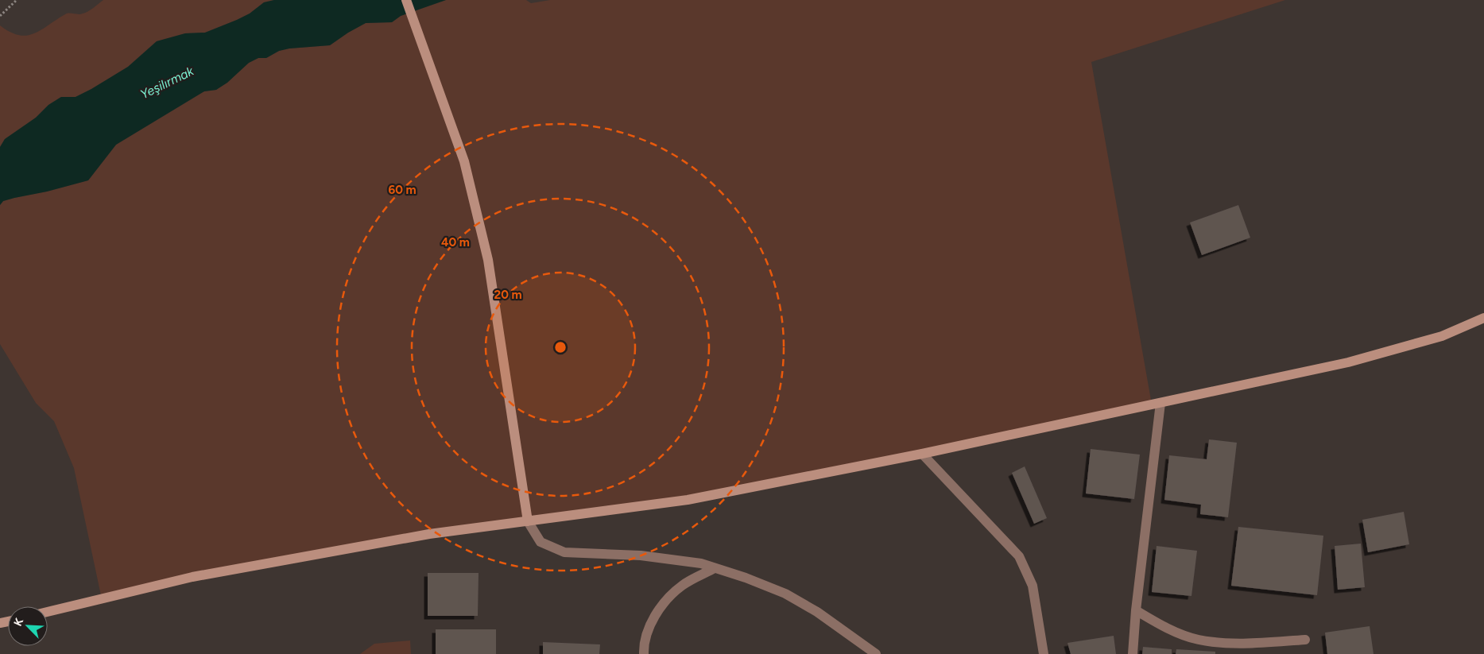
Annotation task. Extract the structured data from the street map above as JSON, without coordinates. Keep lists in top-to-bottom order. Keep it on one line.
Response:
{"water":["Yeşilırmak"],"north":"top left","rings":["60 m","40 m","20 m"]}
